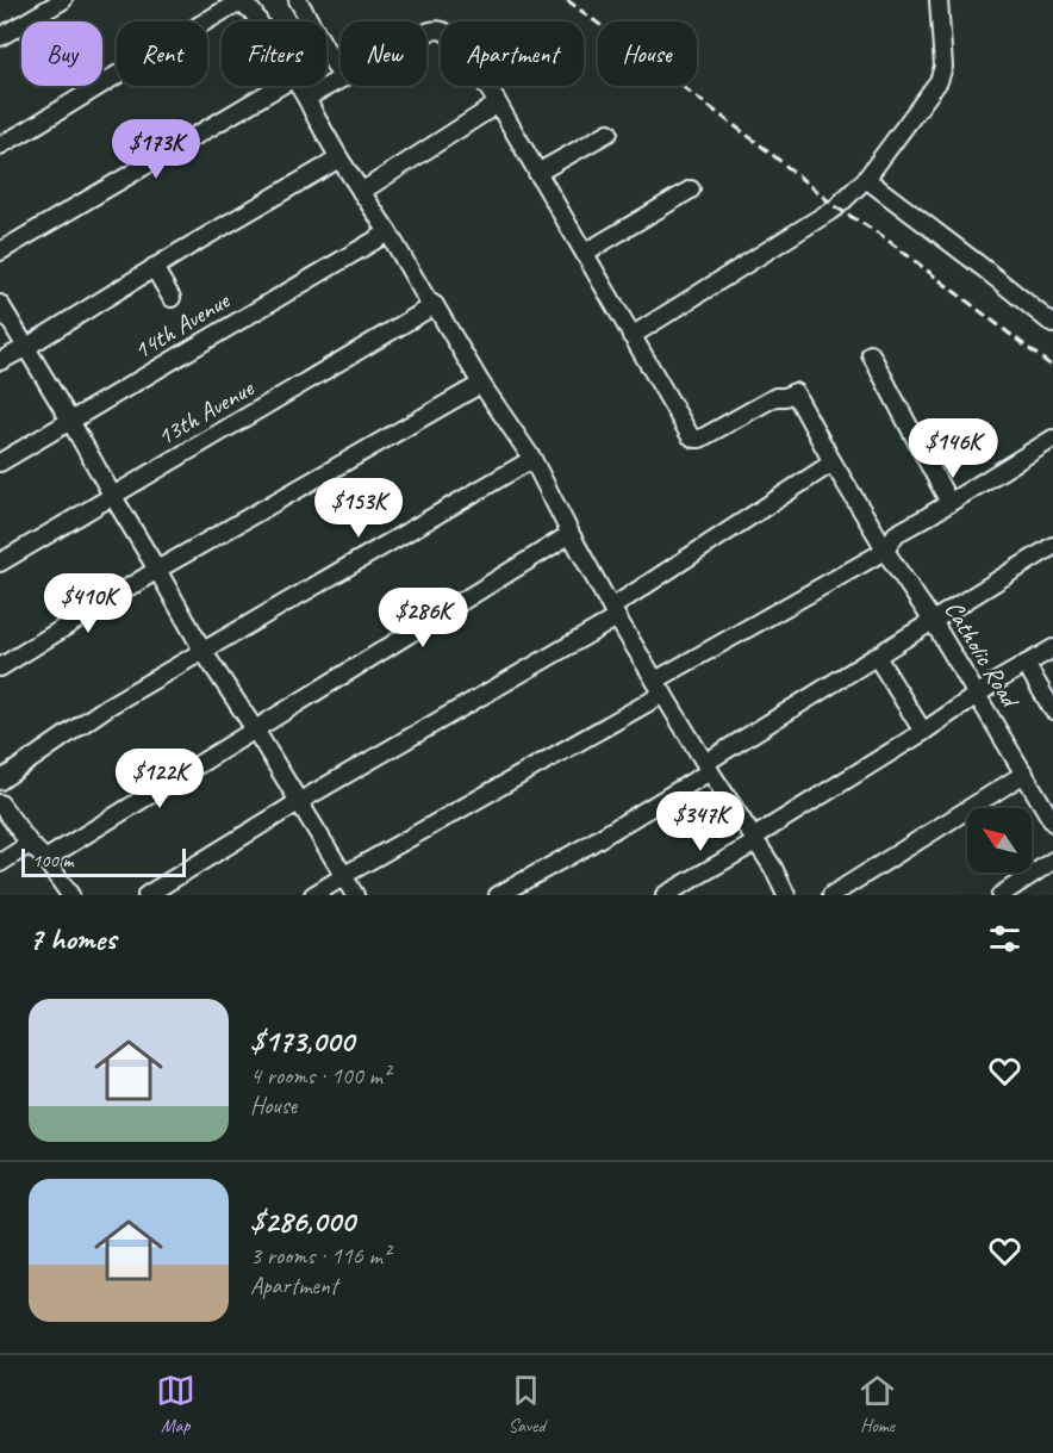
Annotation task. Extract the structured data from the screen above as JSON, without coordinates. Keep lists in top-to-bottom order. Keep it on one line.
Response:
{"streets":{"street":["14th Avenue","13th Avenue","Catholic Road"]},"scale_bar":"100 m","north":"top left","page":{"chip":["Buy","Rent","Filters","New","Apartment","House"],"price":["$173K","$146K","$153K","$410K","$286K","$122K","$347K"],"scale":"100 m","heading":"7 homes","list":[{"name":"$173,000","note":"4 rooms · 100 m² · House"},{"name":"$286,000","note":"3 rooms · 116 m² · Apartment"}],"tabs":["Map","Saved","Home"]}}
